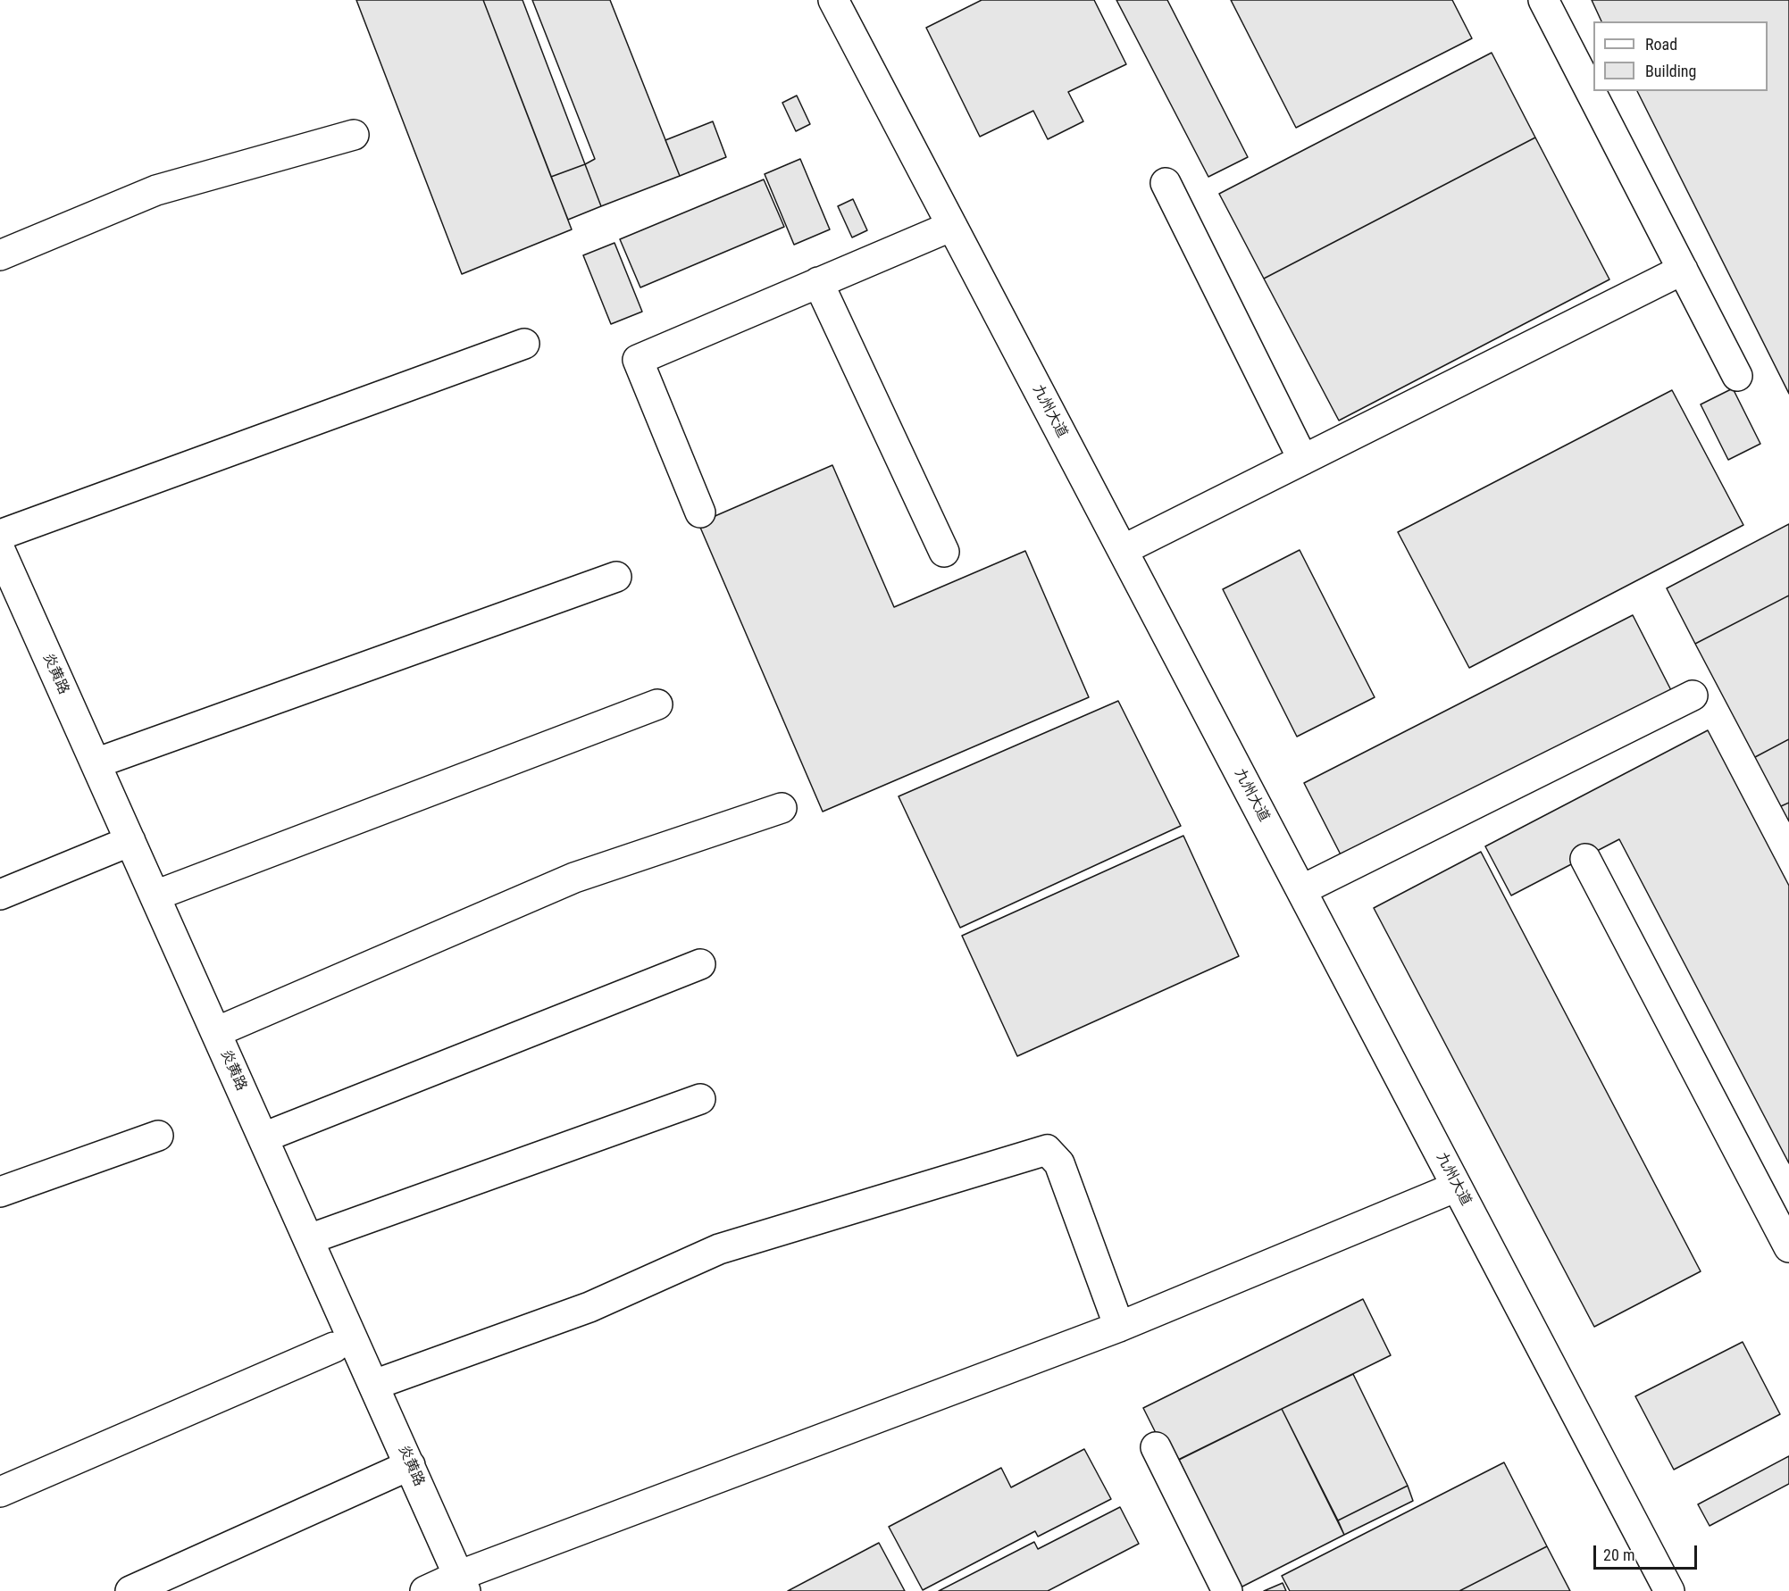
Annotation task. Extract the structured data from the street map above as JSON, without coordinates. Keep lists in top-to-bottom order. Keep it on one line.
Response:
{"streets":{"street":["九州大道","炎黄路"]},"legend":["Road","Building"],"scale_bar":"20 m"}
